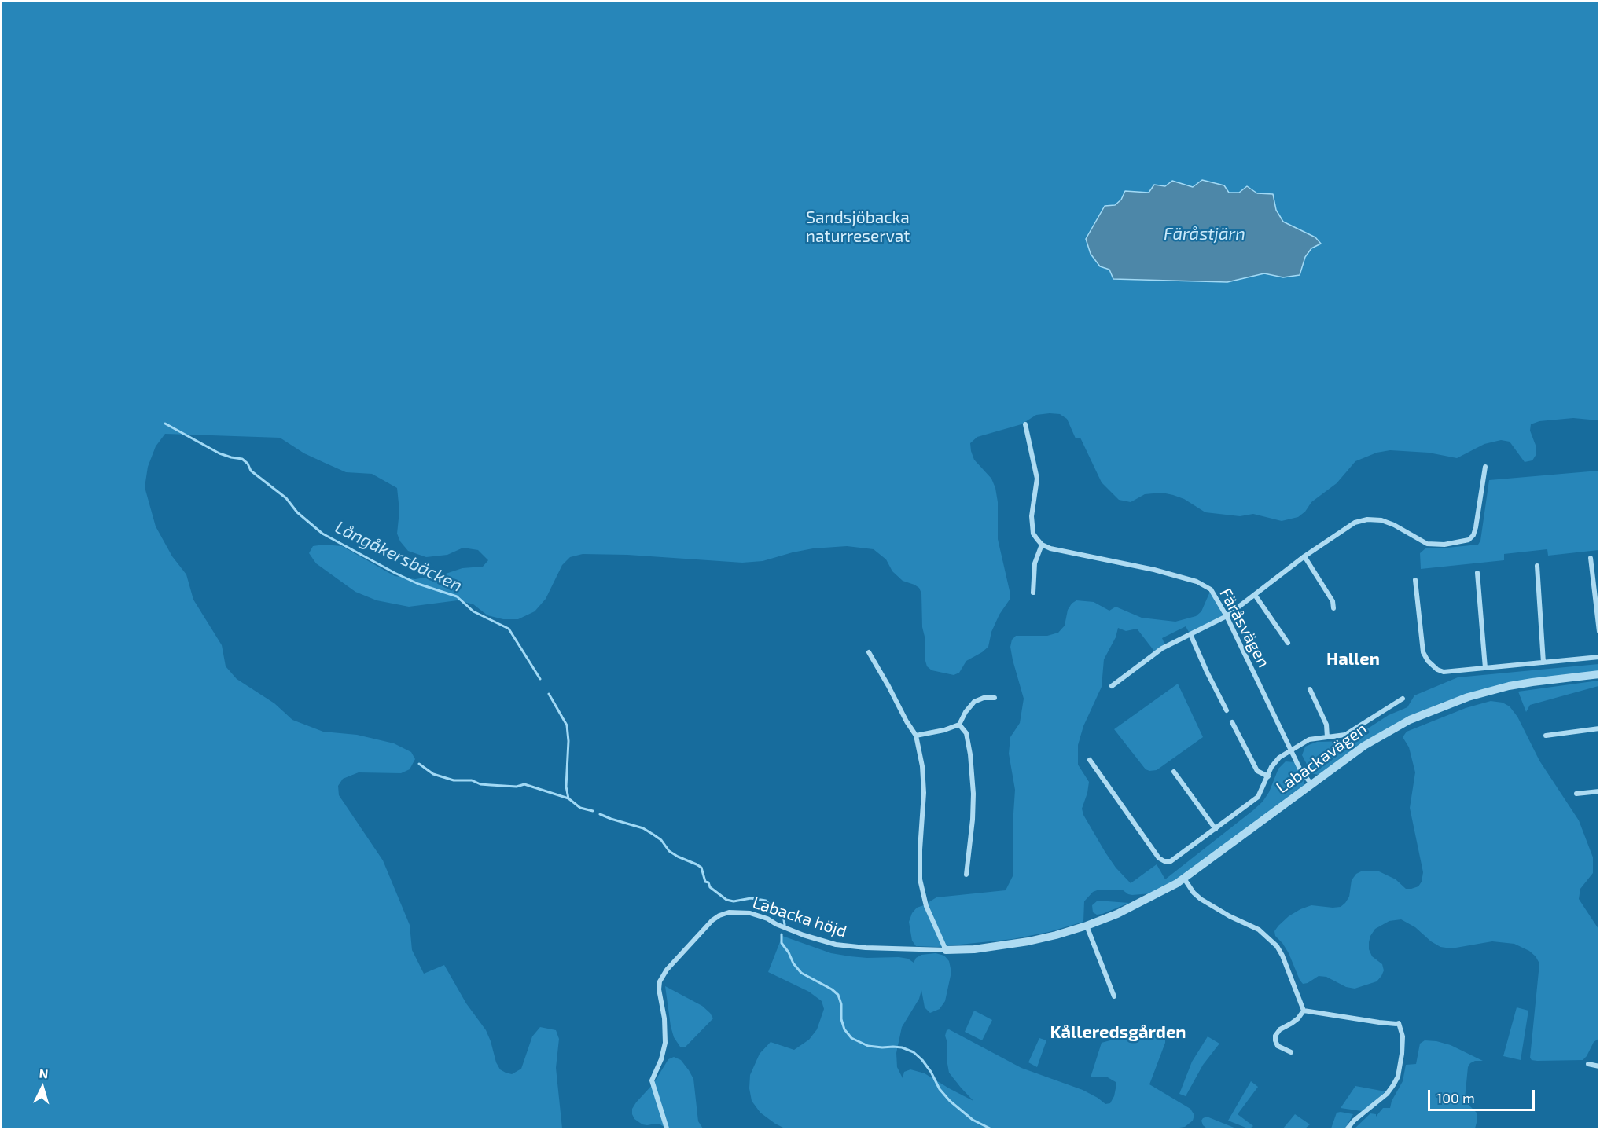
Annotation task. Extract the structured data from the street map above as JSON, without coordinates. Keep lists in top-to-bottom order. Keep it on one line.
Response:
{"streets":{"street":["Färåsvägen","Labackavägen","Labacka höjd"]},"crossings":[["Färåsvägen","Labackavägen"],["Labackavägen","Labacka höjd"]],"districts":["Hallen","Kålleredsgården"],"water":["Färåstjärn","Långåkersbäcken"],"parks":["Sandsjöbacka naturreservat"],"scale_bar":"100 m","north":"top"}
